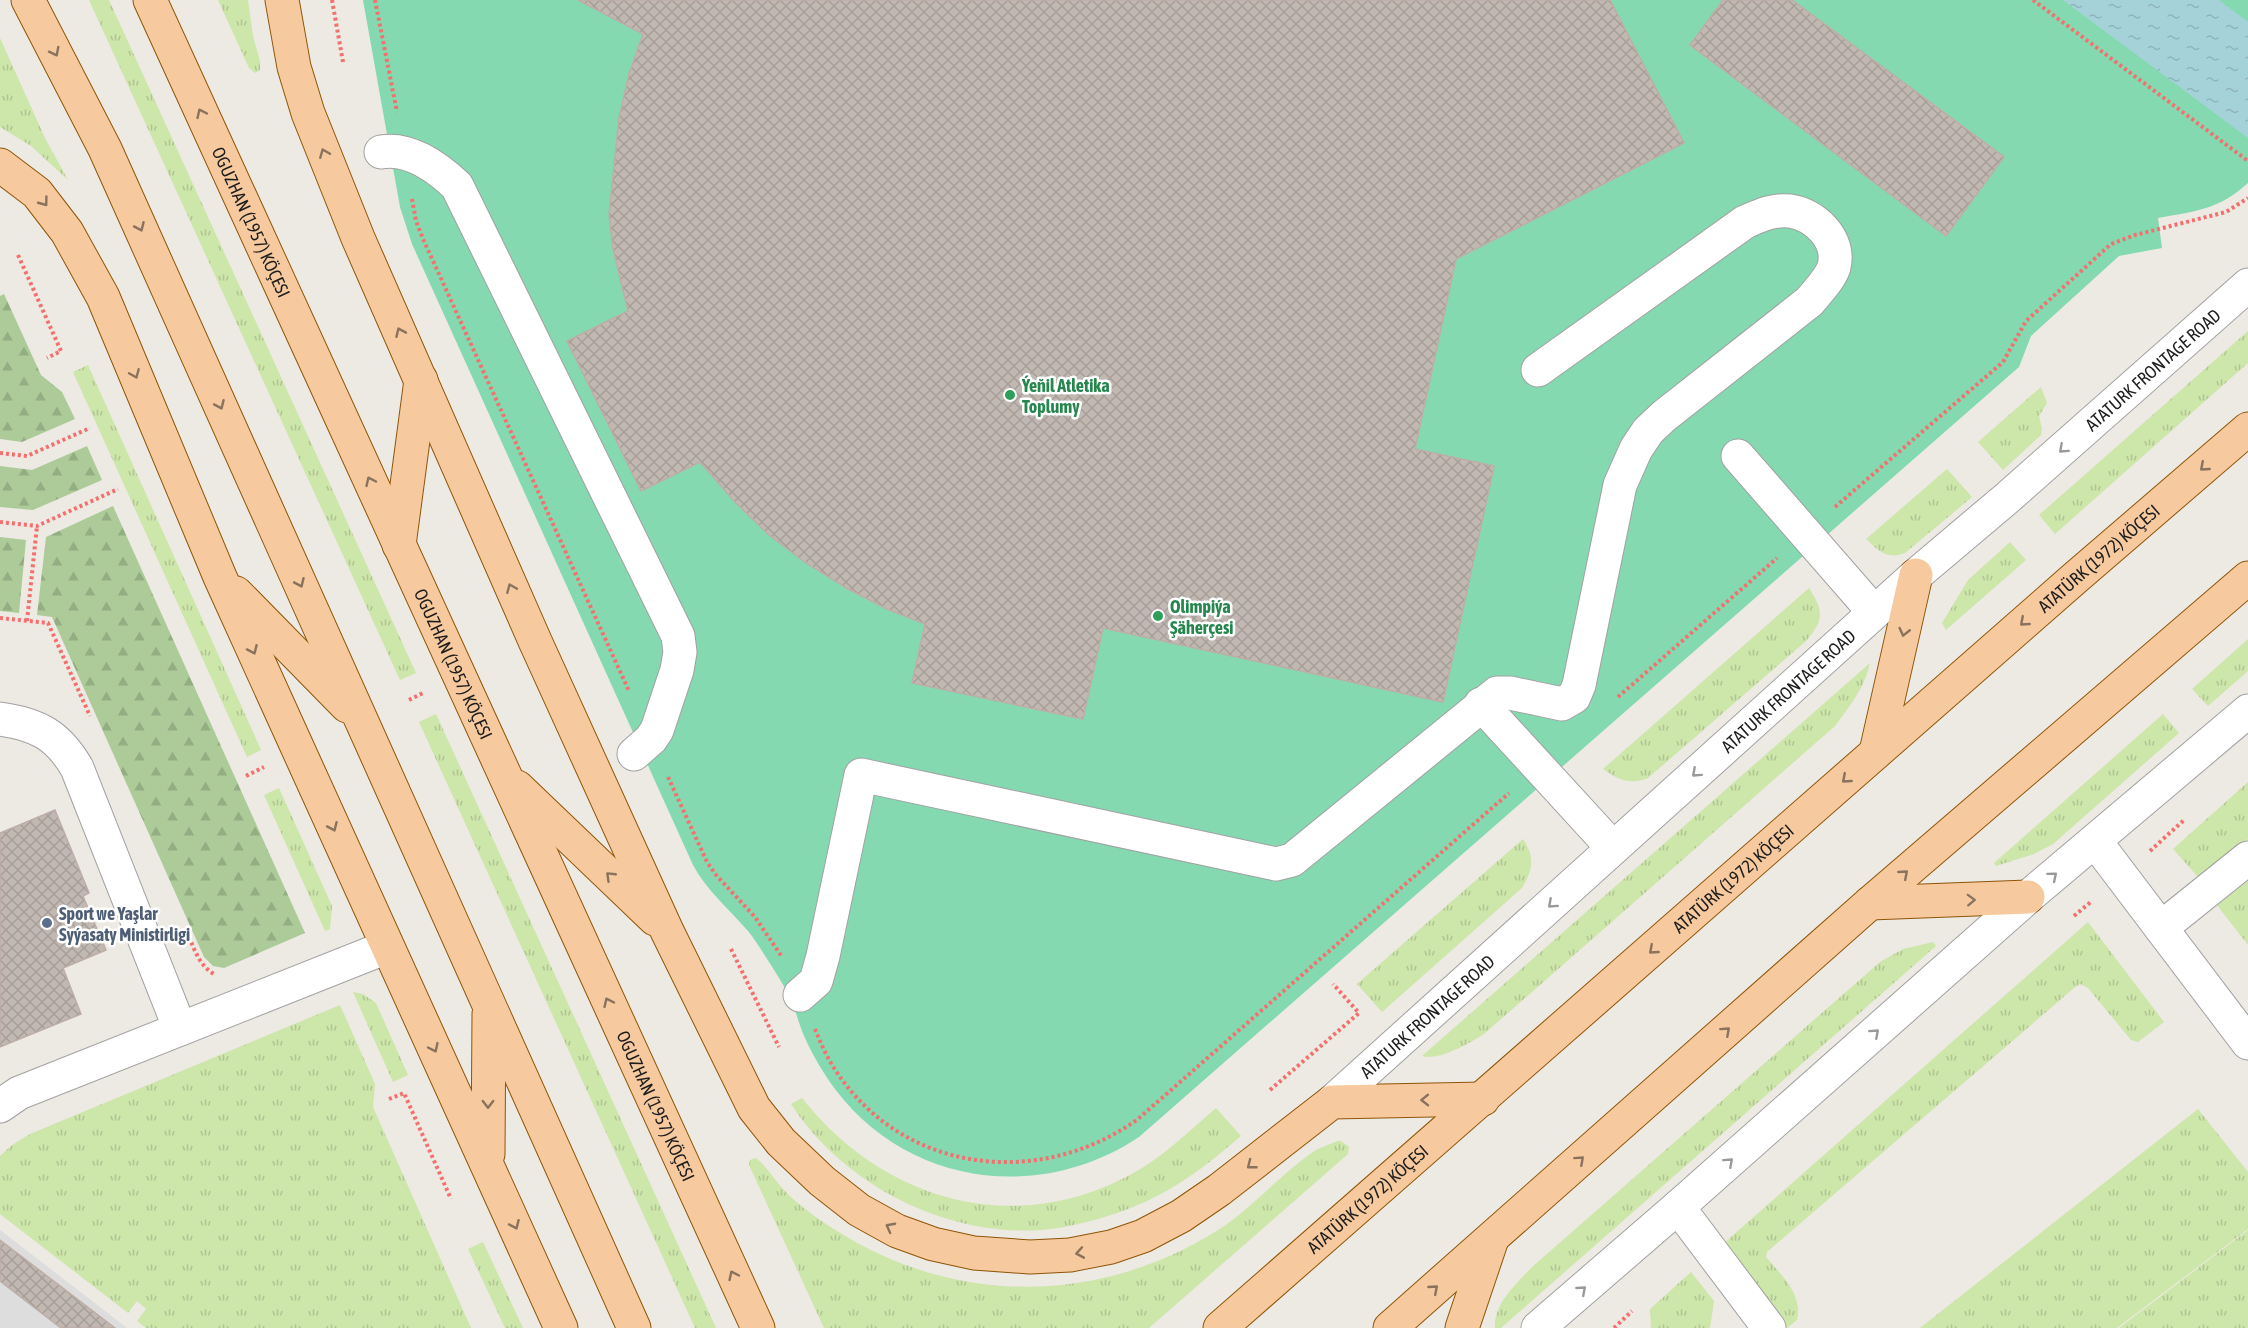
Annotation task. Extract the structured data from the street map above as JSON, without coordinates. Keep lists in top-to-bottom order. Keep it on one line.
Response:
{"streets":{"main road":["OGUZHAN (1957) KÖÇESI","ATATÜRK (1972) KÖÇESI"],"street":["ATATURK FRONTAGE ROAD"]},"one_way":["ATATURK FRONTAGE ROAD"],"places":["Ýeňil Atletika Toplumy","Olimpiýa Şäherçesi","Sport we Yaşlar Syýasaty Ministirligi"]}
